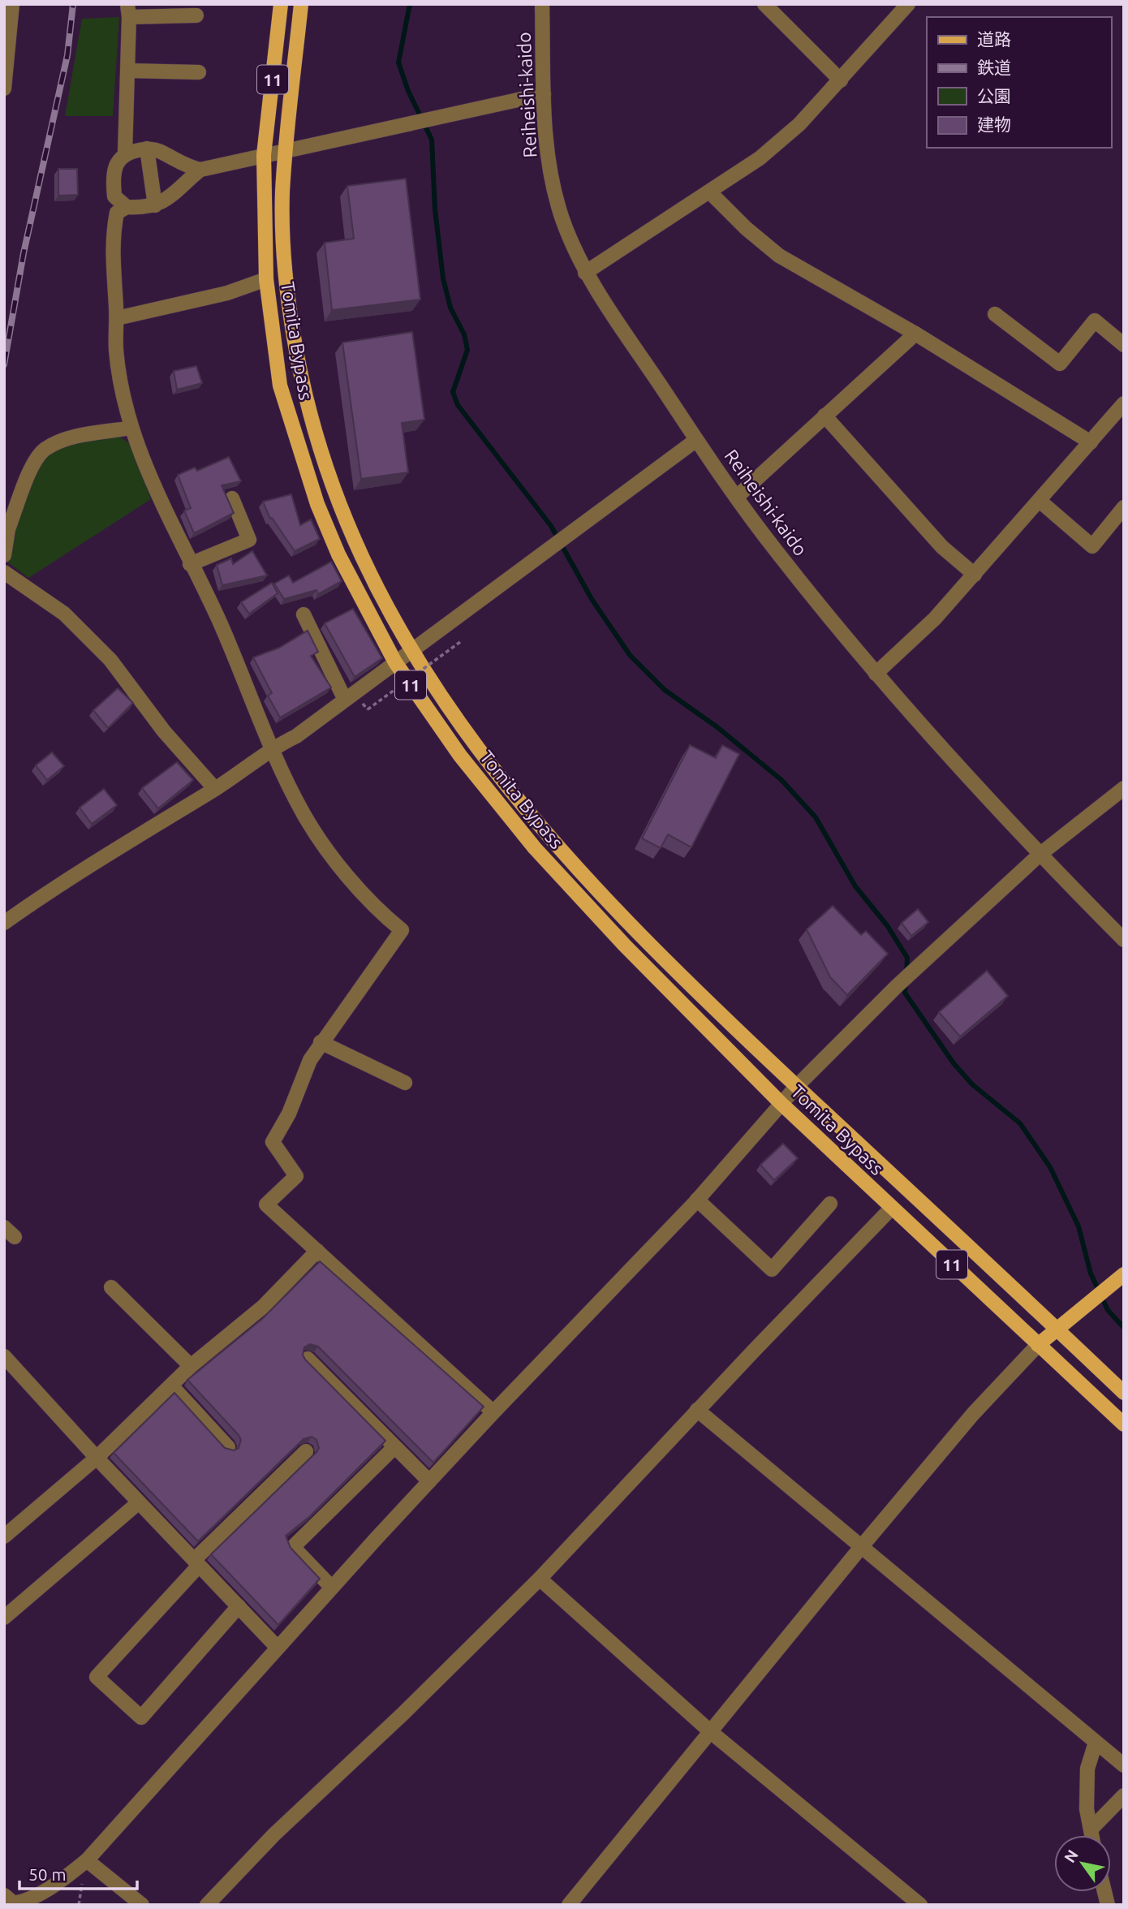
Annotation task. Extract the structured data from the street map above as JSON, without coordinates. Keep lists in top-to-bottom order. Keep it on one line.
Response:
{"streets":{"main road":["11","Tomita Bypass"],"street":["Reiheishi-kaido"]},"legend":["道路","鉄道","公園","建物"],"scale_bar":"50 m","north":"top left"}
